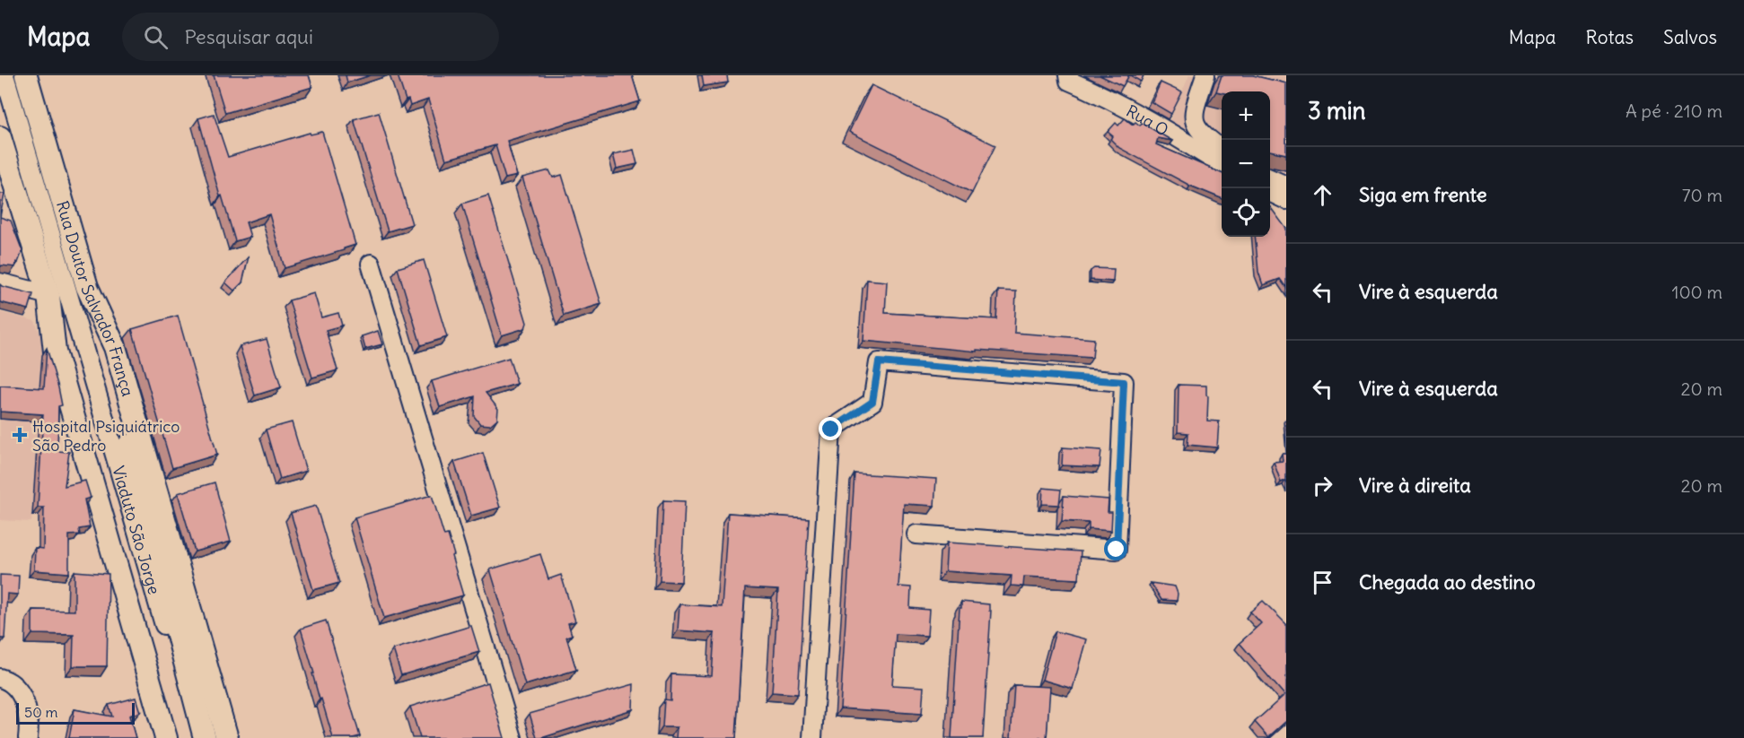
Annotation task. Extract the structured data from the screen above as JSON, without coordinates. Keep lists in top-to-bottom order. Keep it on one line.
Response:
{"streets":{"main road":["Rua Doutor Salvador França","Viaduto São Jorge"],"street":["Rua O"]},"crossings":[["Rua Doutor Salvador França","Viaduto São Jorge"]],"places":{"health":["Hospital Psiquiátrico São Pedro"]},"scale_bar":"50 m","page":{"header":"Mapa","search":"Pesquisar aqui","nav":["Mapa","Rotas","Salvos"],"heading":["3 min","A pé · 210 m"],"map_buttons":["+","−"],"list":[["Siga em frente","70 m"],["Vire à esquerda","100 m"],["Vire à esquerda","20 m"],["Vire à direita","20 m"],"Chegada ao destino"],"scale":"50 m"}}
